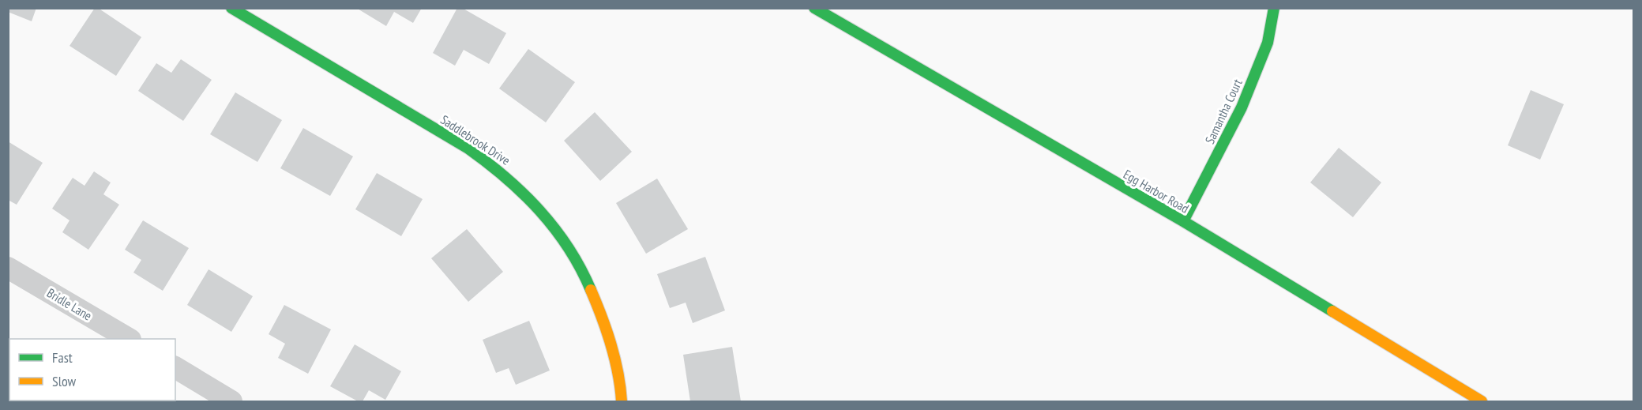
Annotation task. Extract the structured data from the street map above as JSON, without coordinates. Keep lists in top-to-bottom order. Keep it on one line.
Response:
{"streets":{"street":["Samantha Court","Saddlebrook Drive","Egg Harbor Road","Bridle Lane"]},"crossings":[["Samantha Court","Egg Harbor Road"]],"legend":["Fast","Slow"]}
